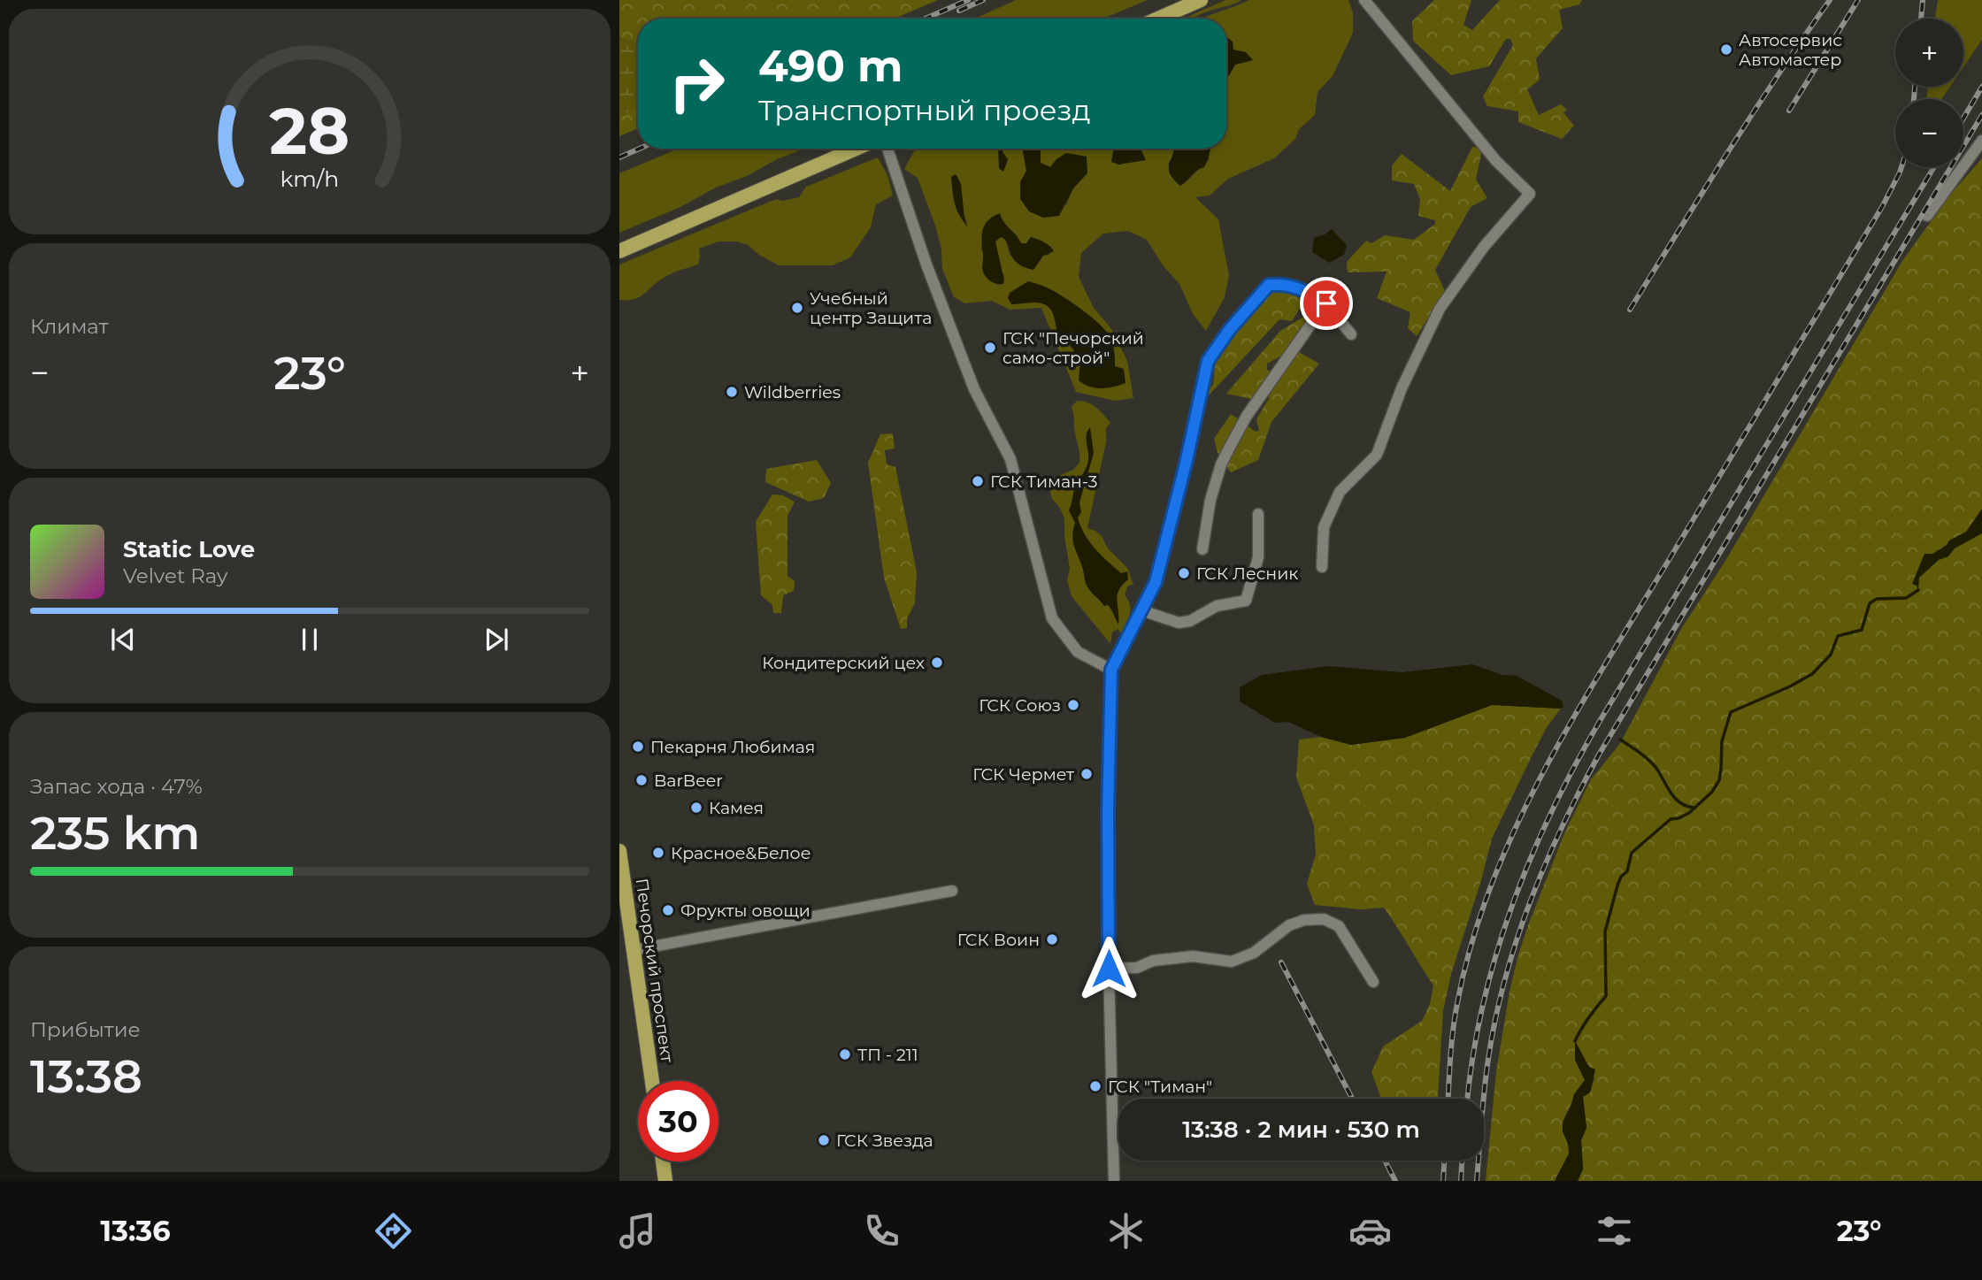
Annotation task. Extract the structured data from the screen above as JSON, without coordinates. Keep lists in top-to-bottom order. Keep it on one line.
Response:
{"streets":{"main road":["Печорский проспект"]},"places":["Автосервис Автомастер","Учебный центр Защита","ГСК \"Печорский само-строй\"","Wildberries","ГСК Тиман-3","ГСК Лесник","Кондитерский цех","ГСК Союз","Пекарня Любимая","ГСК Чермет","BarBeer","Камея","Красное&Белое","Фрукты овощи","ГСК Воин","ТП - 211","ГСК \"Тиман\"","ГСК Звезда"],"page":{"map_buttons":["+","−"],"turn":["490 m","Транспортный проезд"],"tile":["Климат",["Запас хода · 47%","235 km"],["Прибытие","13:38"]],"heat":["−","23°","+"],"song":["Static Love","Velvet Ray"],"limit":"30","trip":"13:38 · 2 мин · 530 m","tabs":["13:36","23°"],"gauge":["28","km/h"]}}
